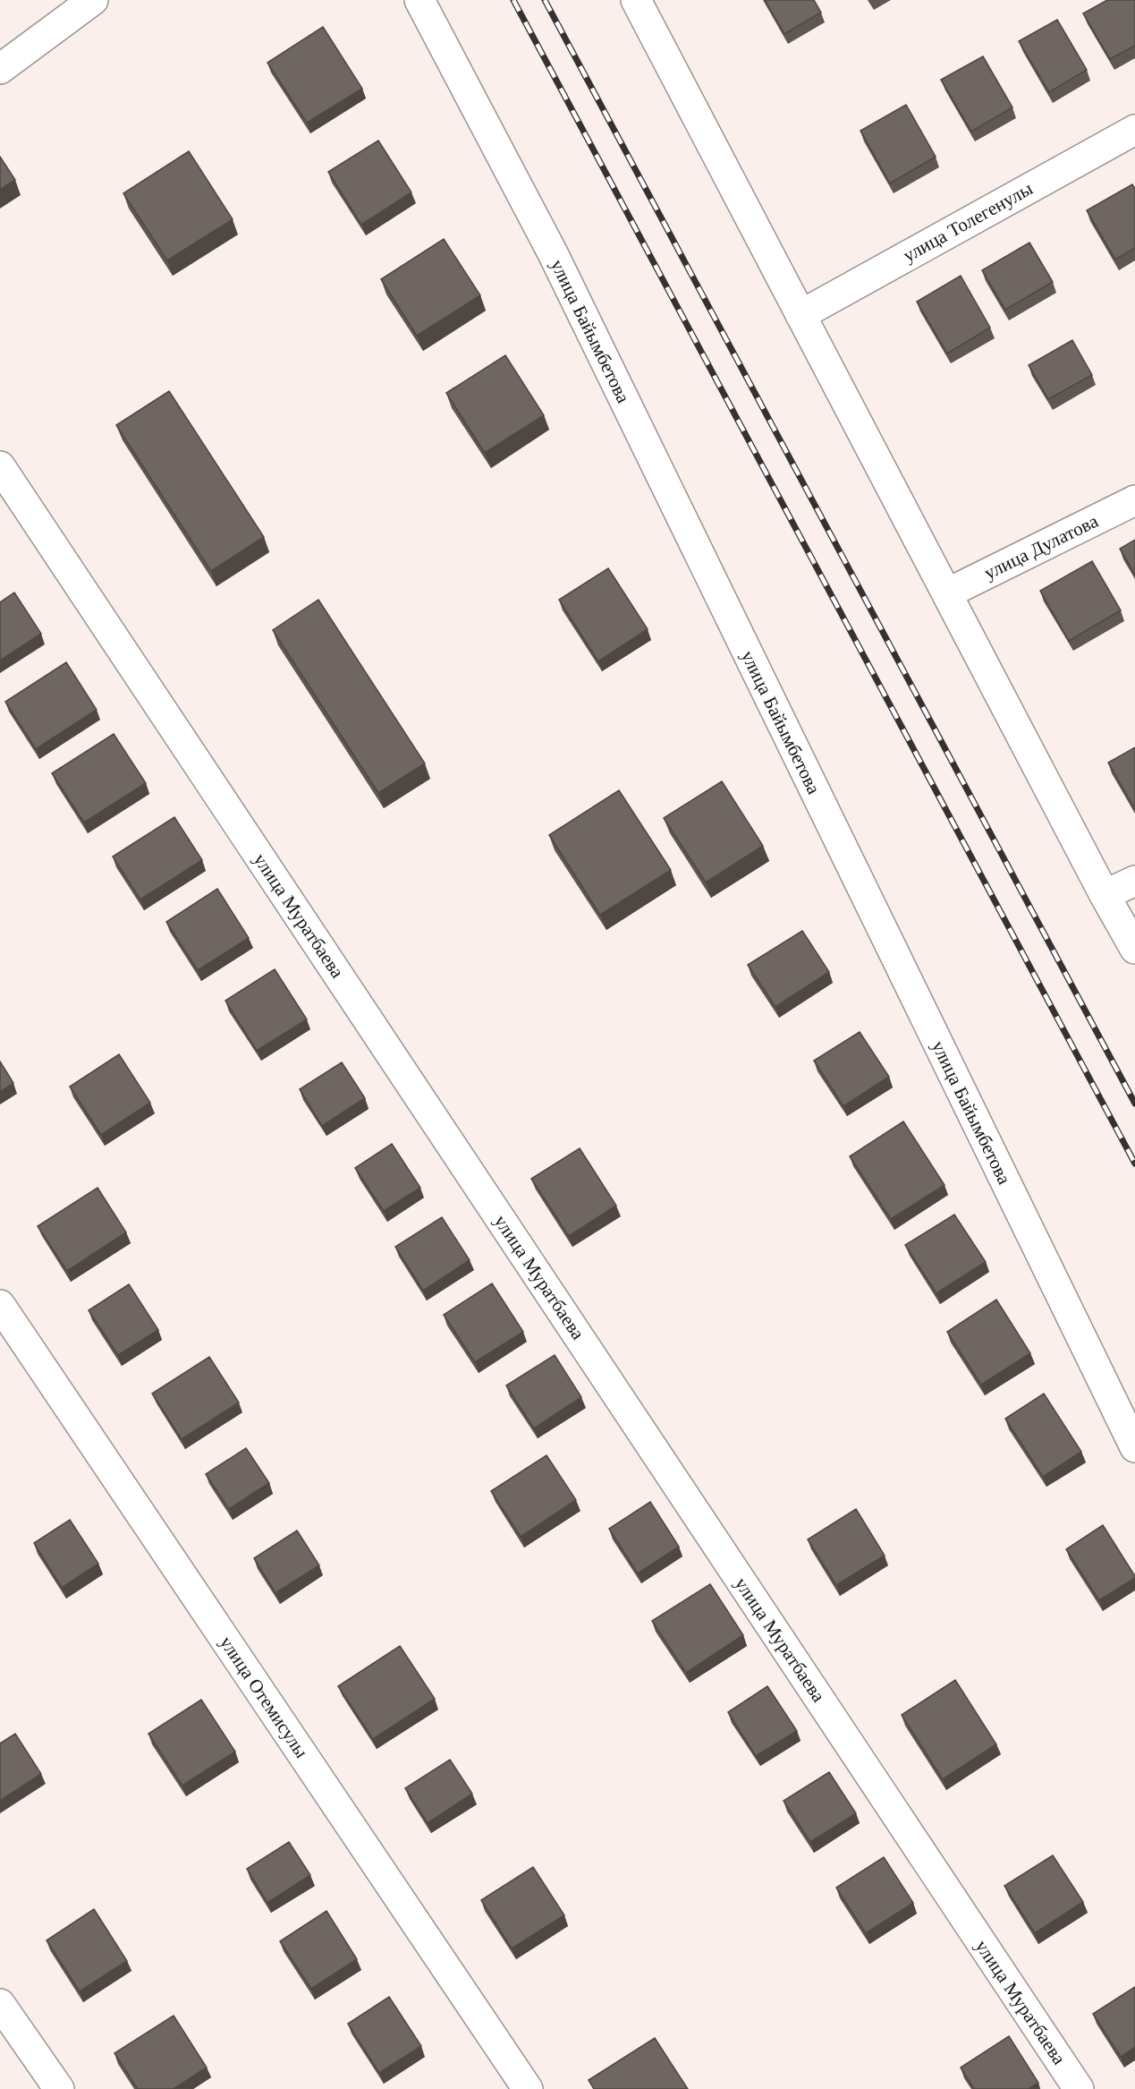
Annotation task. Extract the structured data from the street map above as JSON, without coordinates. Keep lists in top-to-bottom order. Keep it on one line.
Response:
{"streets":{"street":["улица Толегенулы","улица Байымбетова","улица Дулатова","улица Муратбаева","улица Отемисулы"]}}
